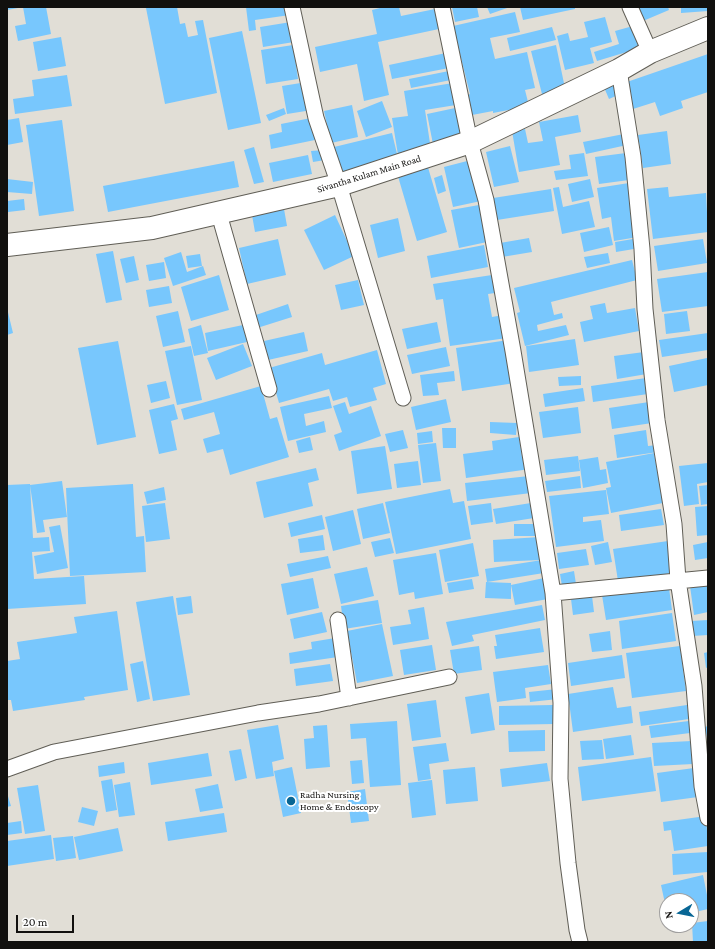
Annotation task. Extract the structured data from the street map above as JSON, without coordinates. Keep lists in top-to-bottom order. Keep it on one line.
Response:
{"streets":{"street":["Sivantha Kulam Main Road"]},"places":["Radha Nursing Home & Endoscopy"],"scale_bar":"20 m","north":"left"}
